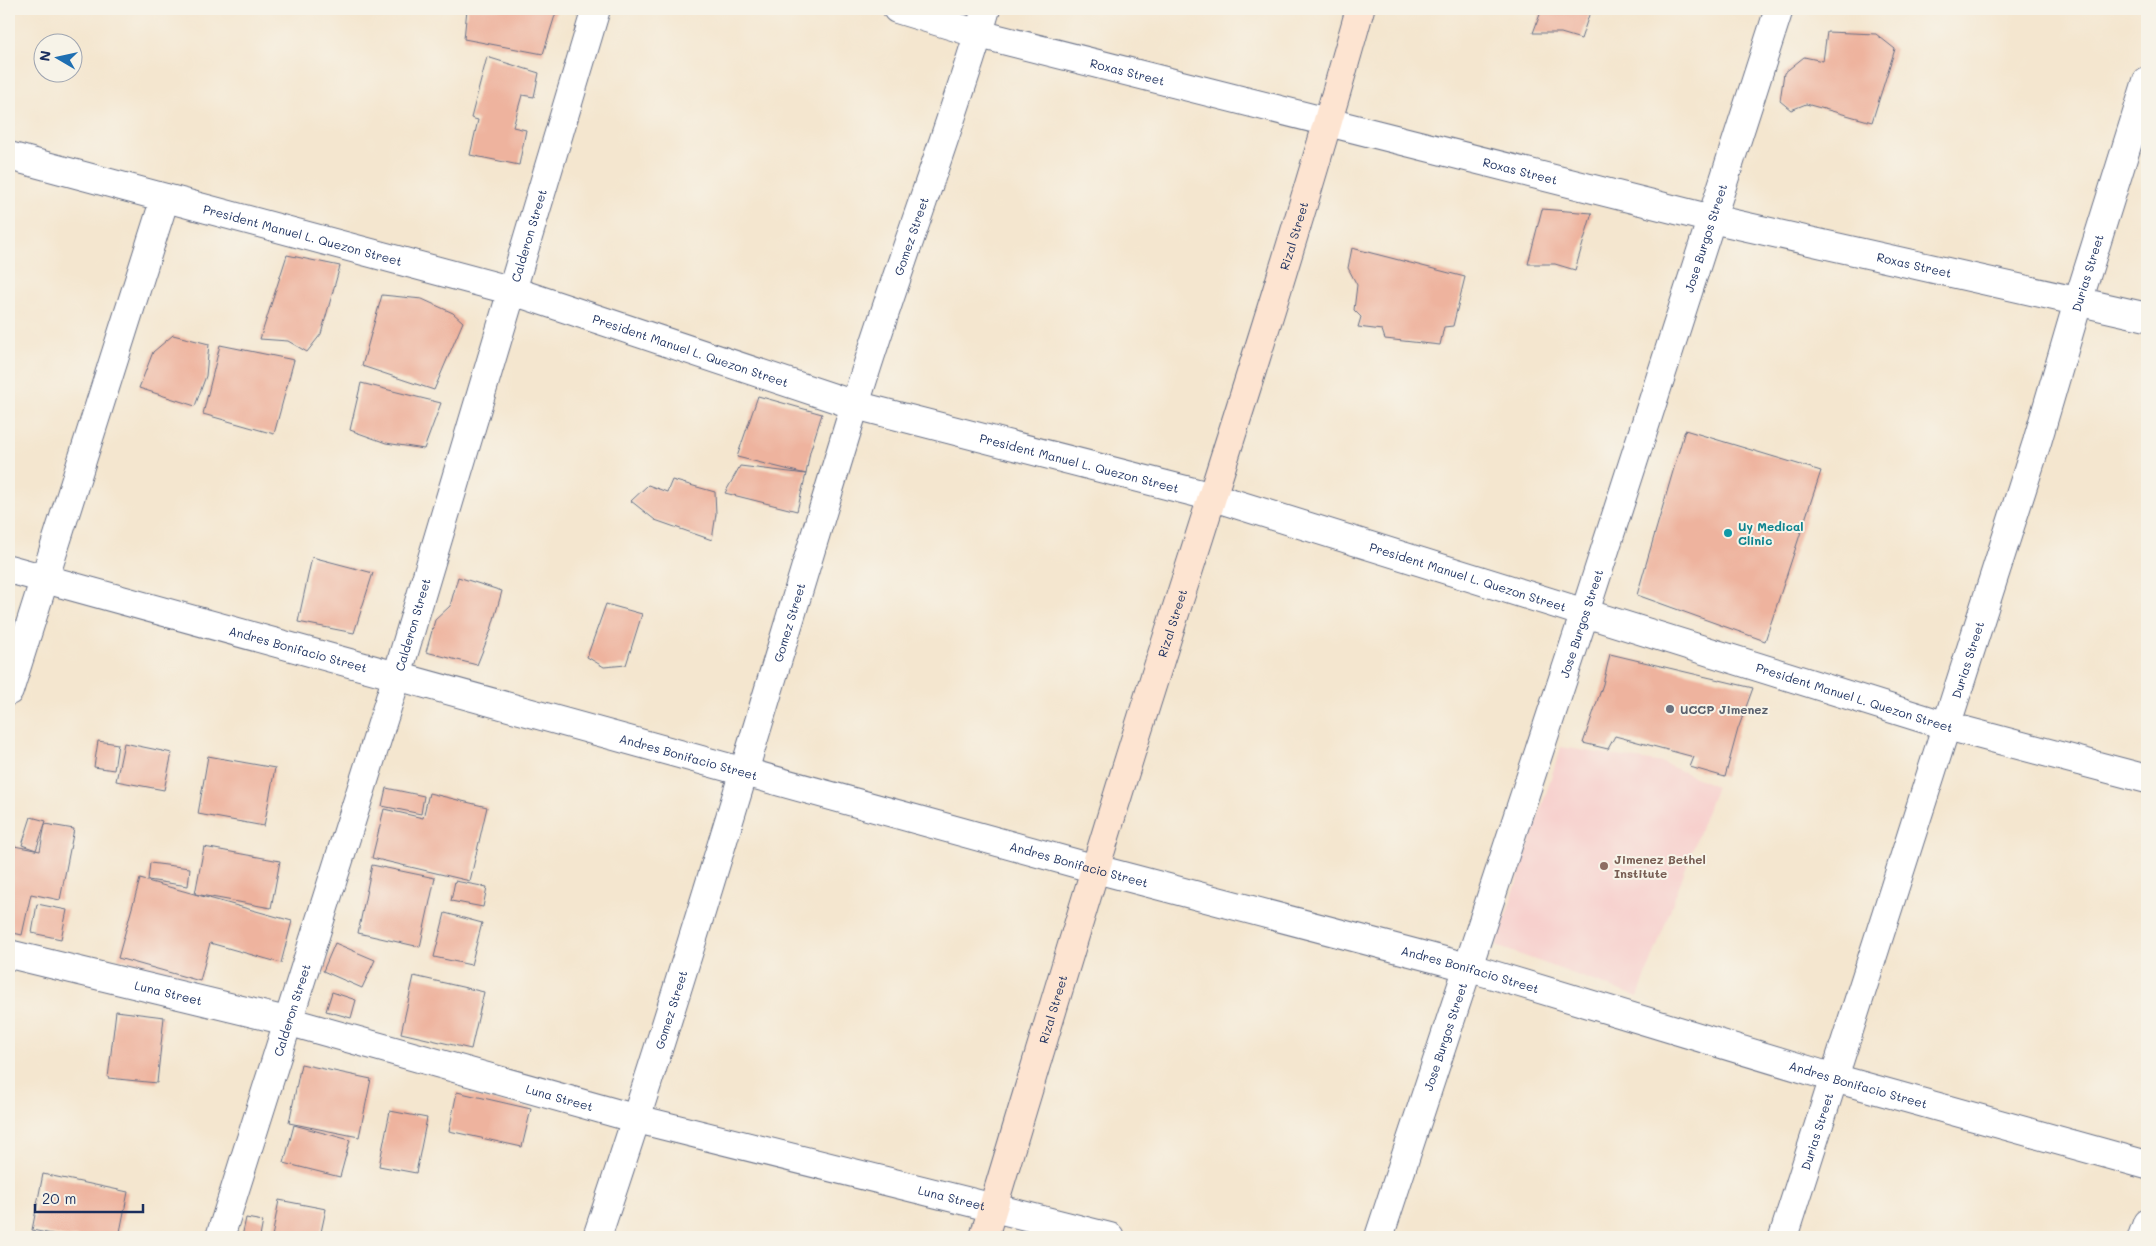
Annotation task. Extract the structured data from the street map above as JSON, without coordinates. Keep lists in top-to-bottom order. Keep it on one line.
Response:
{"streets":{"main road":["Rizal Street"],"street":["Roxas Street","President Manuel L. Quezon Street","Gomez Street","Calderon Street","Jose Burgos Street","Durias Street","Andres Bonifacio Street","Luna Street"]},"crossings":[["Roxas Street","Gomez Street"],["Roxas Street","Rizal Street"],["Roxas Street","Jose Burgos Street"],["Roxas Street","Durias Street"],["President Manuel L. Quezon Street","Gomez Street"],["President Manuel L. Quezon Street","Calderon Street"],["President Manuel L. Quezon Street","Rizal Street"],["President Manuel L. Quezon Street","Jose Burgos Street"],["President Manuel L. Quezon Street","Durias Street"],["Gomez Street","Andres Bonifacio Street"],["Gomez Street","Luna Street"],["Calderon Street","Andres Bonifacio Street"],["Calderon Street","Luna Street"],["Rizal Street","Andres Bonifacio Street"],["Rizal Street","Luna Street"],["Jose Burgos Street","Andres Bonifacio Street"],["Durias Street","Andres Bonifacio Street"]],"places":["Uy Medical Clinic","UCCP Jimenez","Jimenez Bethel Institute"],"scale_bar":"20 m","north":"left"}
